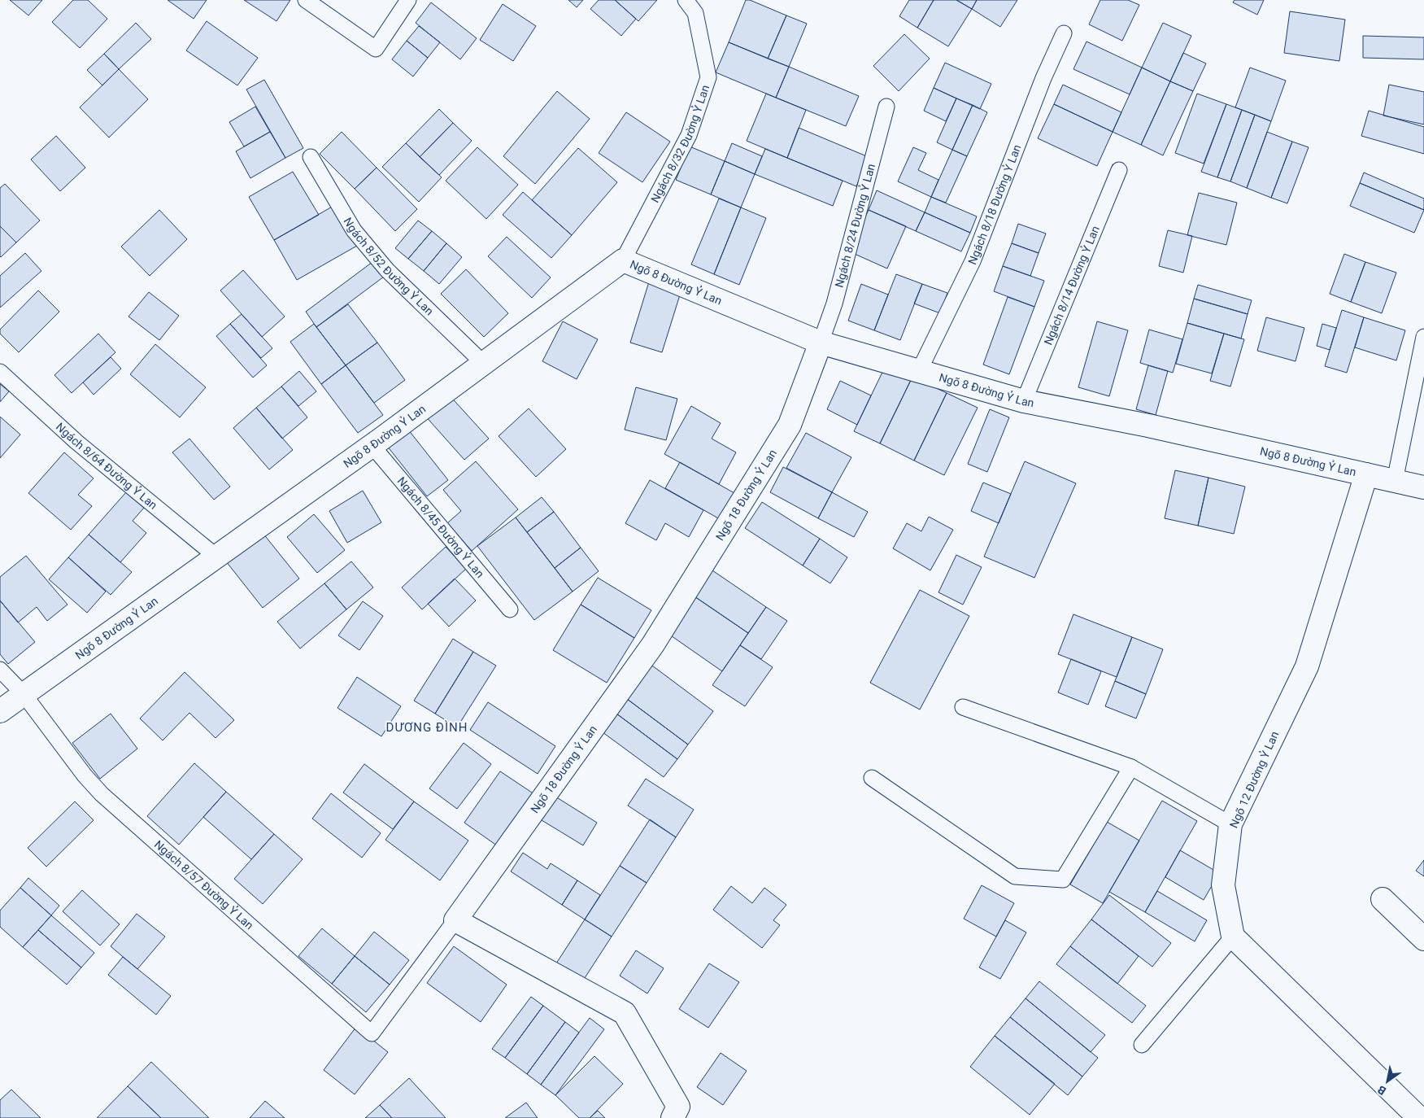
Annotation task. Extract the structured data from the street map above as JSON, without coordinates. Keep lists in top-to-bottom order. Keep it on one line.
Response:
{"streets":{"street":["Ngõ 8 Đường Ỷ Lan","Ngõ 18 Đường Ỷ Lan","Ngõ 12 Đường Ỷ Lan"],"lane":["Ngách 8/32 Đường Ỷ Lan","Ngách 8/18 Đường Ỷ Lan","Ngách 8/24 Đường Ỷ Lan","Ngách 8/52 Đường Ỷ Lan","Ngách 8/14 Đường Ỷ Lan","Ngách 8/64 Đường Ỷ Lan","Ngách 8/45 Đường Ỷ Lan","Ngách 8/57 Đường Ỷ Lan"]},"crossings":[["Ngách 8/32 Đường Ỷ Lan","Ngõ 8 Đường Ỷ Lan"],["Ngách 8/18 Đường Ỷ Lan","Ngõ 8 Đường Ỷ Lan"],["Ngách 8/24 Đường Ỷ Lan","Ngõ 8 Đường Ỷ Lan"],["Ngách 8/24 Đường Ỷ Lan","Ngõ 18 Đường Ỷ Lan"],["Ngách 8/52 Đường Ỷ Lan","Ngõ 8 Đường Ỷ Lan"],["Ngõ 8 Đường Ỷ Lan","Ngách 8/14 Đường Ỷ Lan"],["Ngõ 8 Đường Ỷ Lan","Ngách 8/64 Đường Ỷ Lan"],["Ngõ 8 Đường Ỷ Lan","Ngõ 18 Đường Ỷ Lan"],["Ngõ 8 Đường Ỷ Lan","Ngách 8/45 Đường Ỷ Lan"],["Ngõ 8 Đường Ỷ Lan","Ngõ 12 Đường Ỷ Lan"],["Ngõ 8 Đường Ỷ Lan","Ngách 8/57 Đường Ỷ Lan"],["Ngõ 18 Đường Ỷ Lan","Ngách 8/57 Đường Ỷ Lan"]],"districts":["DƯƠNG ĐÌNH"],"north":"bottom left"}
